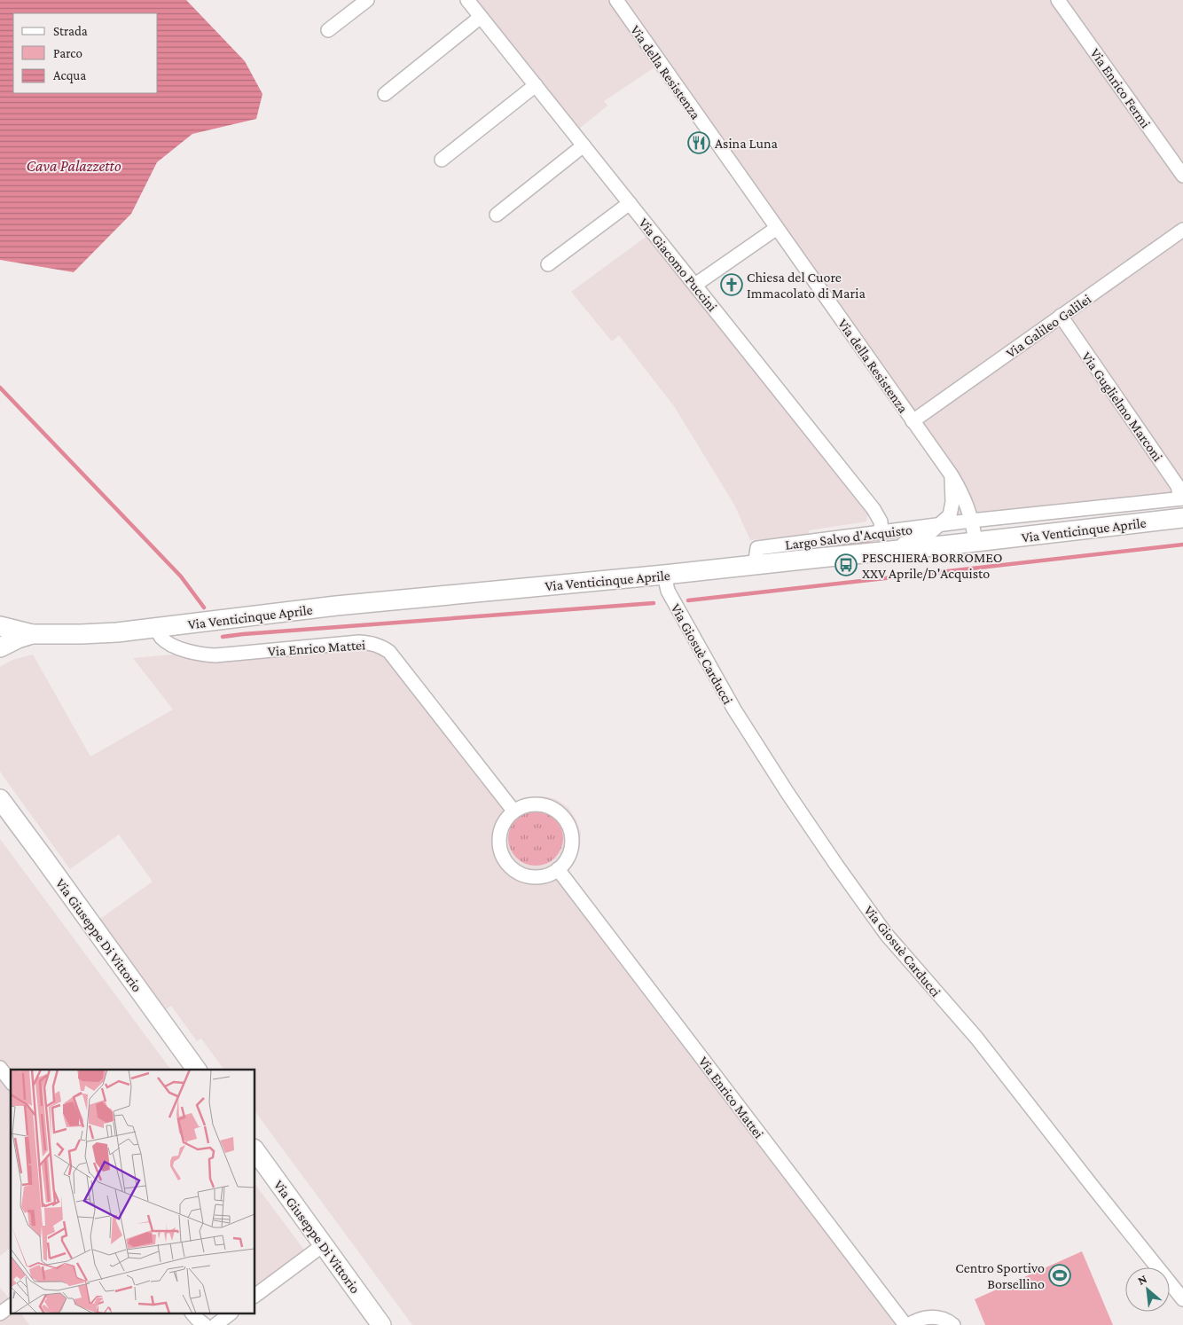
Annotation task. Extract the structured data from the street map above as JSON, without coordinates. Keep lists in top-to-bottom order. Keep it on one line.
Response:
{"streets":{"main road":["Via Venticinque Aprile","Via Giuseppe Di Vittorio"],"street":["Via della Resistenza","Via Enrico Fermi","Via Giacomo Puccini","Via Galileo Galilei","Via Guglielmo Marconi","Largo Salvo d'Acquisto","Via Enrico Mattei","Via Giosuè Carducci"]},"crossings":[["Via della Resistenza","Via Galileo Galilei"],["Via della Resistenza","Via Venticinque Aprile"],["Via della Resistenza","Largo Salvo d'Acquisto"],["Via Giacomo Puccini","Largo Salvo d'Acquisto"],["Via Galileo Galilei","Via Guglielmo Marconi"],["Via Guglielmo Marconi","Largo Salvo d'Acquisto"],["Via Venticinque Aprile","Largo Salvo d'Acquisto"],["Via Venticinque Aprile","Via Enrico Mattei"],["Via Venticinque Aprile","Via Giosuè Carducci"]],"water":["Cava Palazzetto"],"places":{"restaurant":["Asina Luna"],"church":["Chiesa del Cuore Immacolato di Maria"],"bus stop":["PESCHIERA BORROMEO XXV Aprile/D'Acquisto"],"sports":["Centro Sportivo Borsellino"]},"legend":["Strada","Parco","Acqua"],"north":"top left"}
